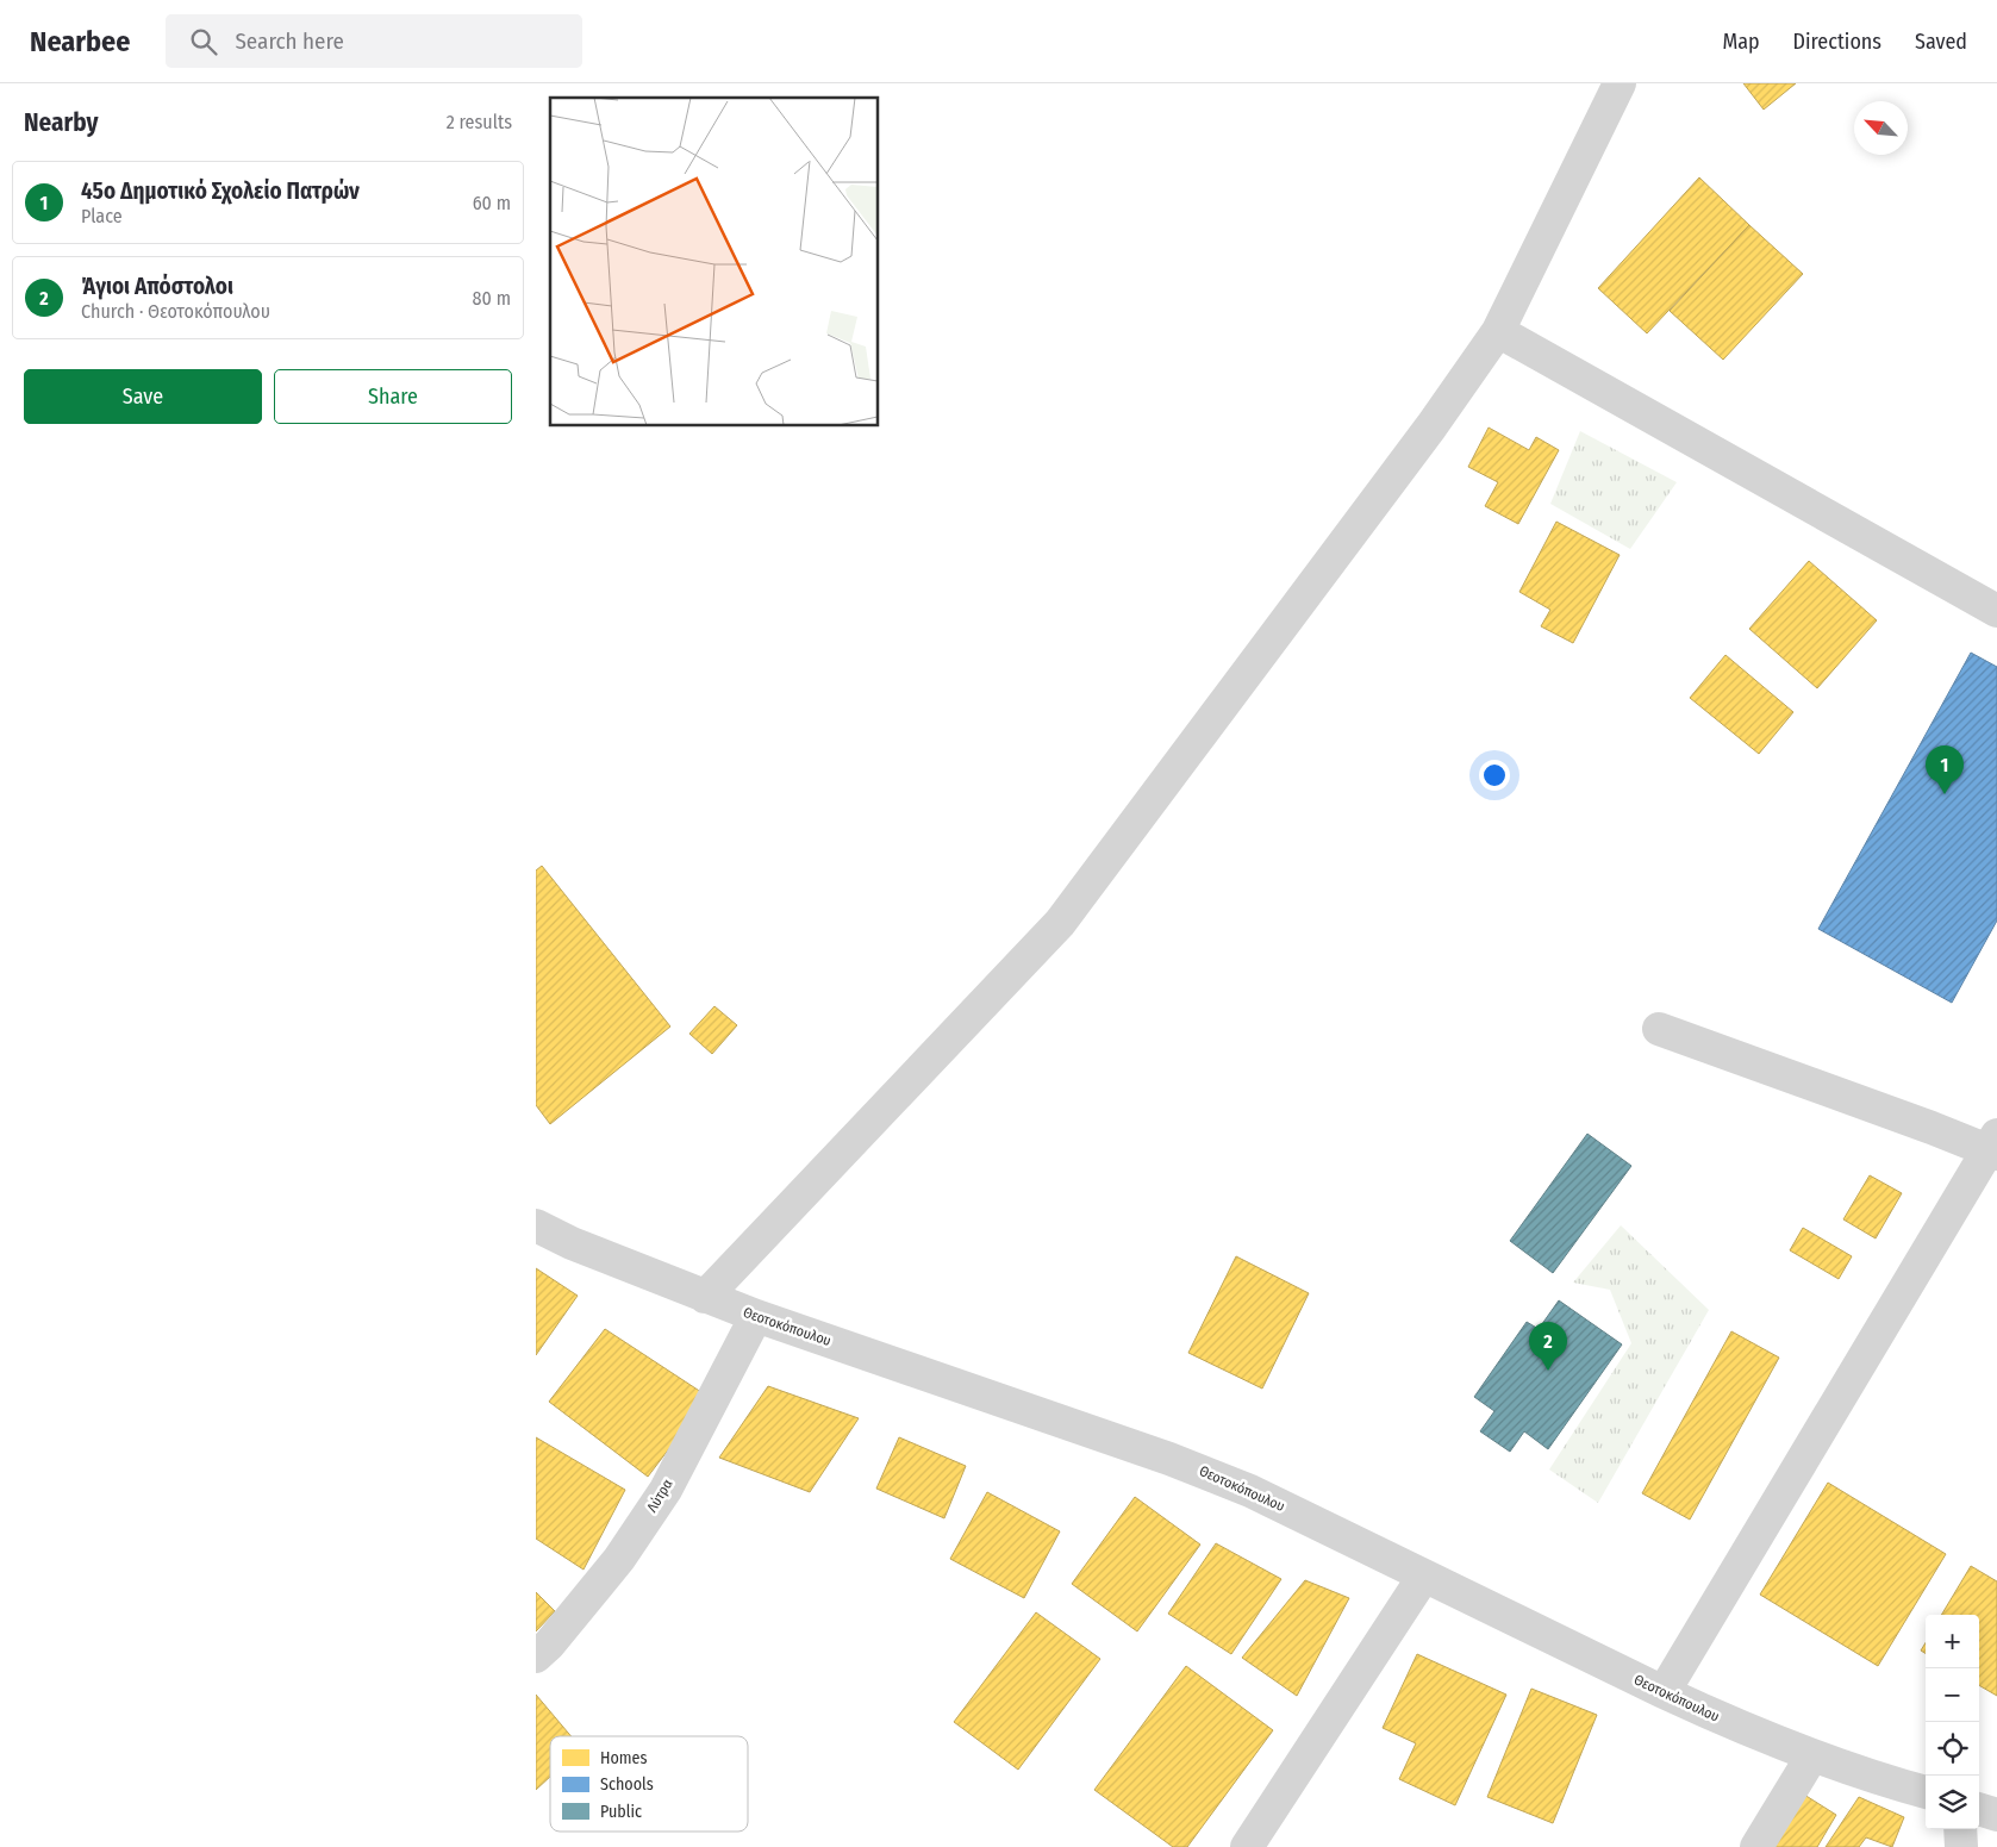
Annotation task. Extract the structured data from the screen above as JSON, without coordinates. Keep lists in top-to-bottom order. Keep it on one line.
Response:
{"streets":{"street":["Θεοτοκόπουλου","Λύτρα"]},"crossings":[["Θεοτοκόπουλου","Λύτρα"]],"legend":["Homes","Schools","Public"],"north":"top left","page":{"header":"Nearbee","search":"Search here","nav":["Map","Directions","Saved"],"heading":["Nearby","2 results"],"list":[{"mark":"1","name":"45ο Δημοτικό Σχολείο Πατρών","note":"Place","value":"60 m"},{"mark":"2","name":"Άγιοι Απόστολοι","note":"Church · Θεοτοκόπουλου","value":"80 m"}],"buttons":["Save","Share"],"pins":["1","2"],"map_buttons":["+","−"]}}
